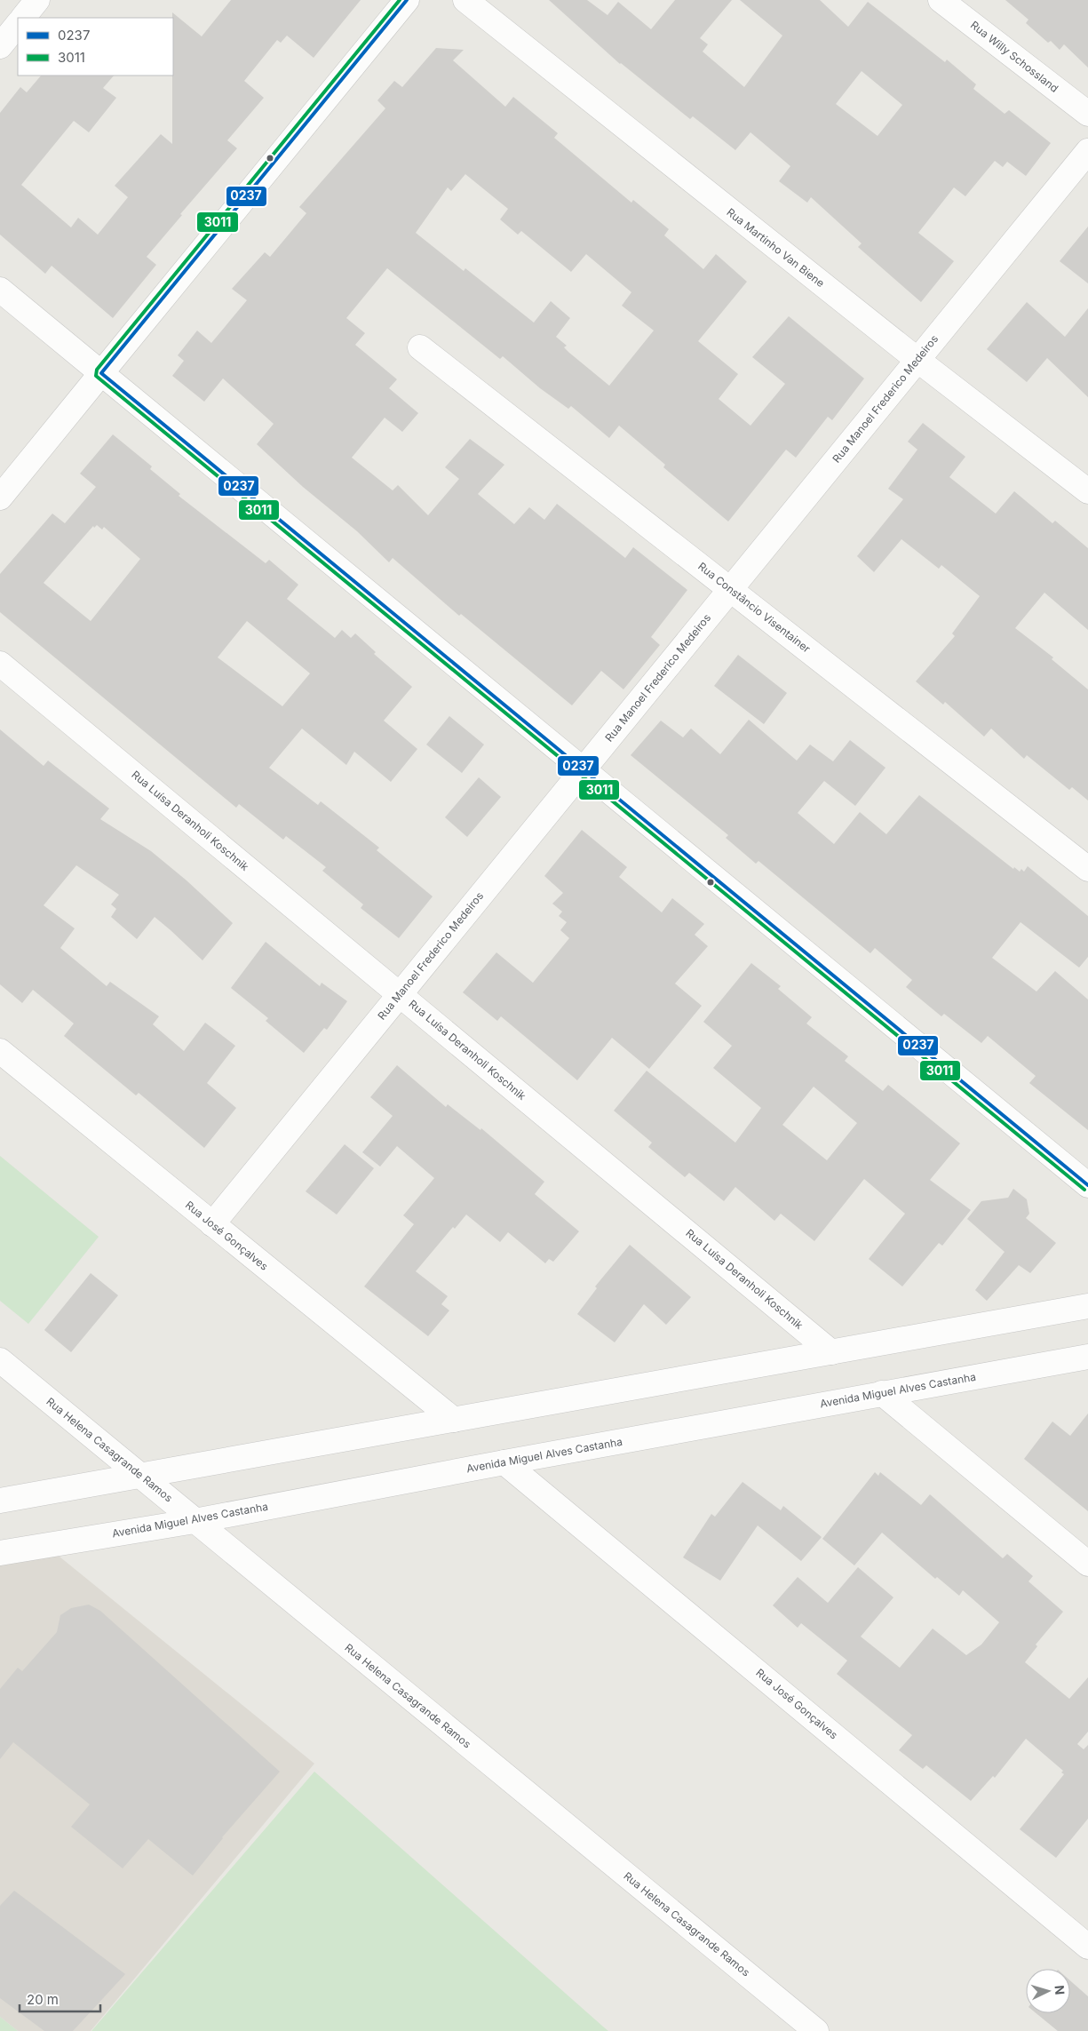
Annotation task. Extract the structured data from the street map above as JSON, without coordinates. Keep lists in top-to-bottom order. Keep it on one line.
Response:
{"streets":{"street":["Rua Willy Schossland","Rua Martinho Van Biene","Rua Manoel Frederico Medeiros","Rua Constâncio Visentainer","Rua Luísa Deranholi Koschnik","Rua José Gonçalves","Avenida Miguel Alves Castanha","Rua Helena Casagrande Ramos"]},"crossings":[["Rua Martinho Van Biene","Rua Manoel Frederico Medeiros"],["Rua Manoel Frederico Medeiros","Rua Constâncio Visentainer"],["Rua Manoel Frederico Medeiros","Rua Luísa Deranholi Koschnik"],["Rua Manoel Frederico Medeiros","Rua José Gonçalves"],["Rua José Gonçalves","Avenida Miguel Alves Castanha"],["Avenida Miguel Alves Castanha","Rua Helena Casagrande Ramos"]],"lines":["transit line 0237","transit line 3011"],"legend":["0237","3011"],"scale_bar":"20 m","north":"right"}
